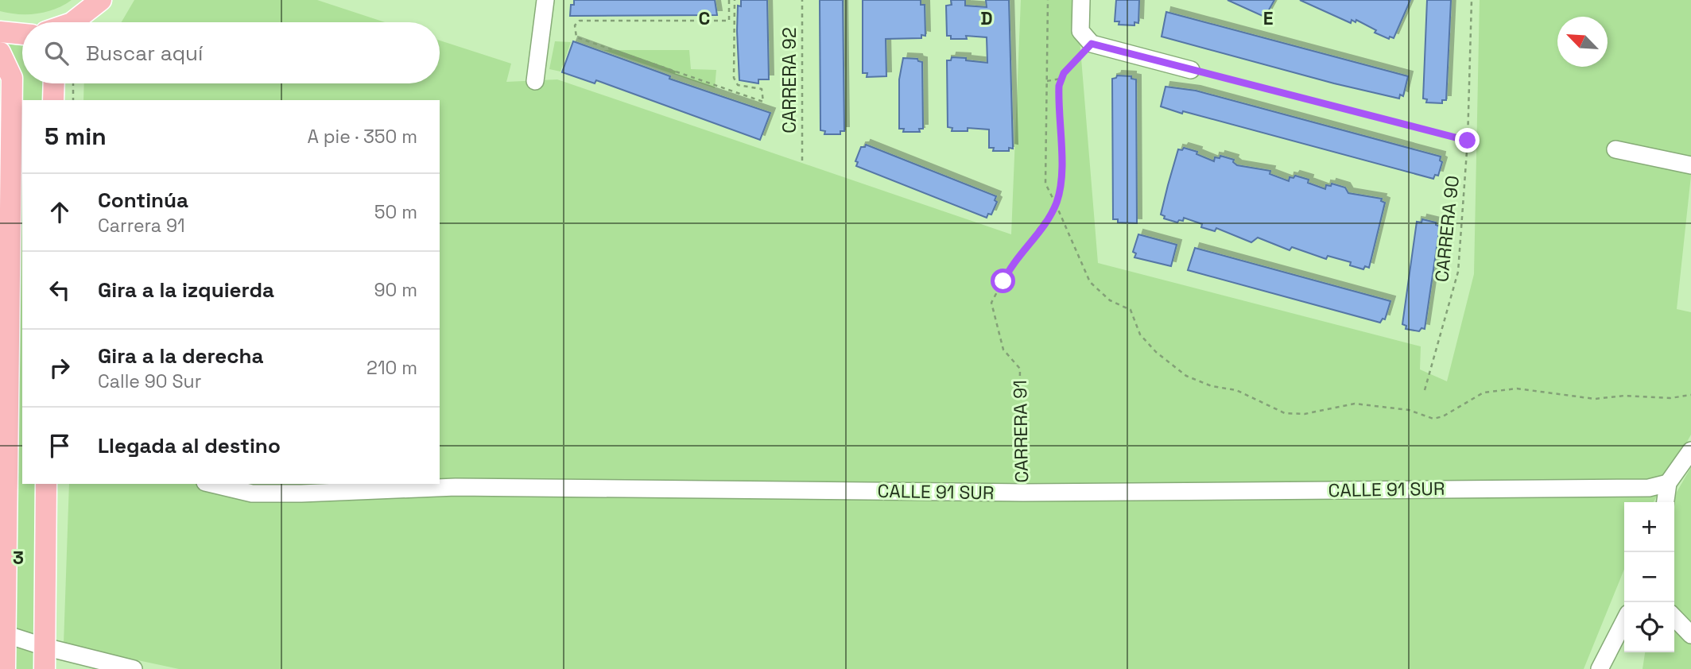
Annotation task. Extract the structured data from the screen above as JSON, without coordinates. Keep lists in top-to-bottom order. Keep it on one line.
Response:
{"streets":{"street":["CALLE 91 SUR"],"path":["CARRERA 92","CARRERA 90","CARRERA 91"]},"crossings":[["CARRERA 91","CALLE 91 SUR"]],"north":"top left","page":{"search":"Buscar aquí","heading":["5 min","A pie · 350 m"],"list":[["Continúa","Carrera 91","50 m"],["Gira a la izquierda","90 m"],["Gira a la derecha","Calle 90 Sur","210 m"],"Llegada al destino"],"map_buttons":["+","−"]},"grid":{"columns":["C","D","E"],"rows":["3"]}}
